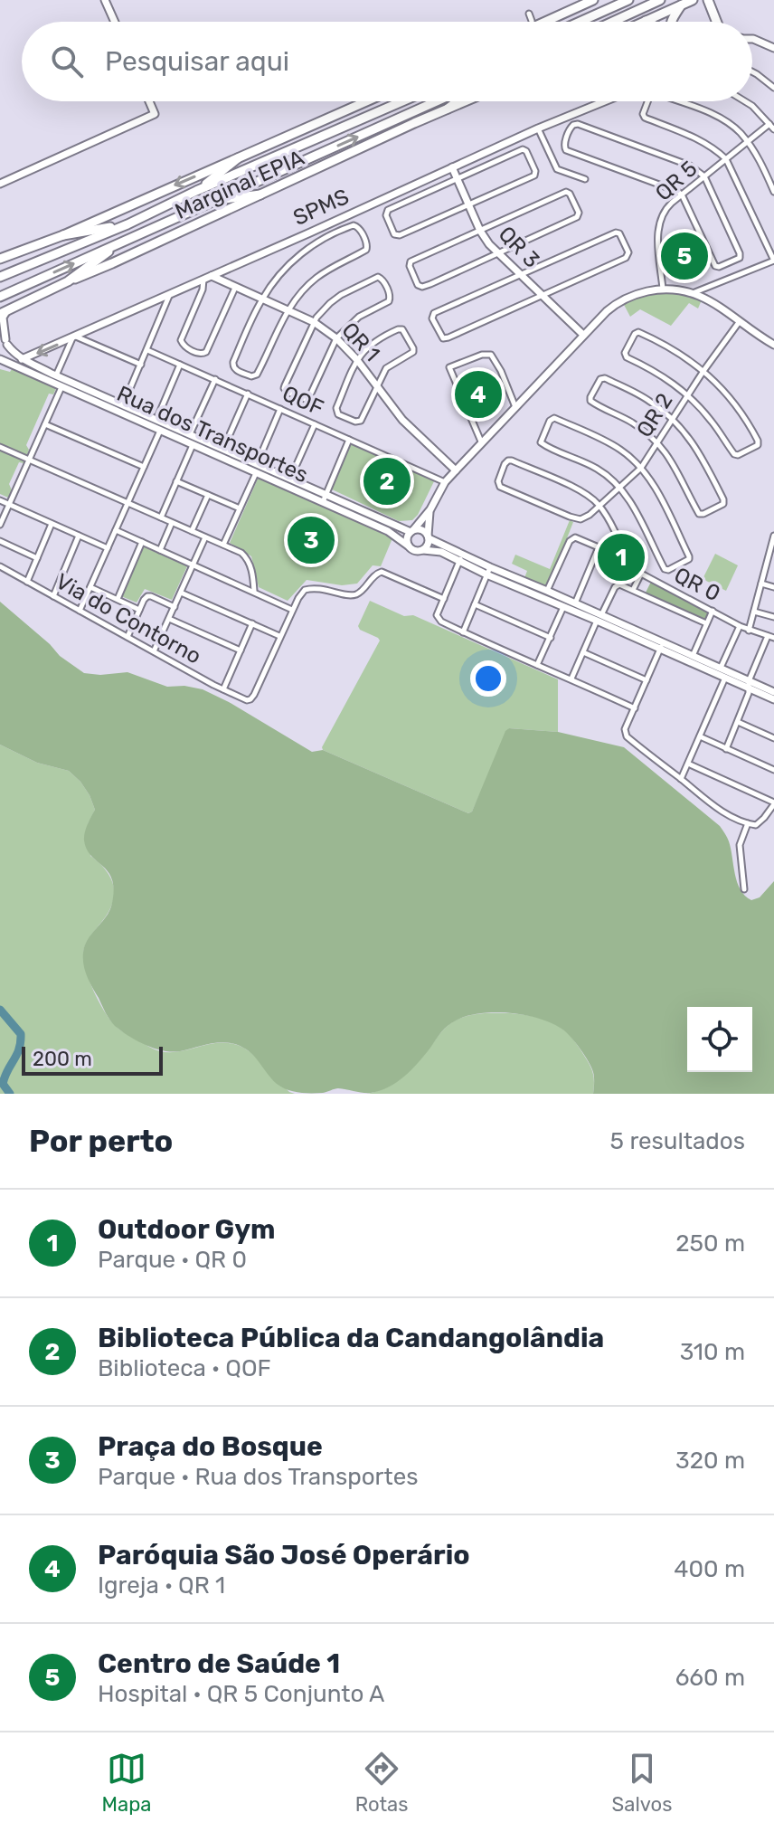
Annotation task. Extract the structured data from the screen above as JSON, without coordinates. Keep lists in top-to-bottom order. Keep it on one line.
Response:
{"streets":{"main road":["Marginal EPIA"],"street":["QR 5","SPMS","QR 3","QR 1","QOF","QR 2","Rua dos Transportes","QR 0","Via do Contorno"]},"crossings":[["SPMS","QR 3"],["SPMS","QR 1"],["SPMS","Rua dos Transportes"]],"scale_bar":"200 m","page":{"search":"Pesquisar aqui","pins":["5","4","2","3","1"],"scale":"200 m","heading":["Por perto","5 resultados"],"list":[{"mark":"1","name":"Outdoor Gym","note":"Parque · QR 0","value":"250 m"},{"mark":"2","name":"Biblioteca Pública da Candangolândia","note":"Biblioteca · QOF","value":"310 m"},{"mark":"3","name":"Praça do Bosque","note":"Parque · Rua dos Transportes","value":"320 m"},{"mark":"4","name":"Paróquia São José Operário","note":"Igreja · QR 1","value":"400 m"},{"mark":"5","name":"Centro de Saúde 1","note":"Hospital · QR 5 Conjunto A","value":"660 m"}],"nav":["Mapa","Rotas","Salvos"]}}
